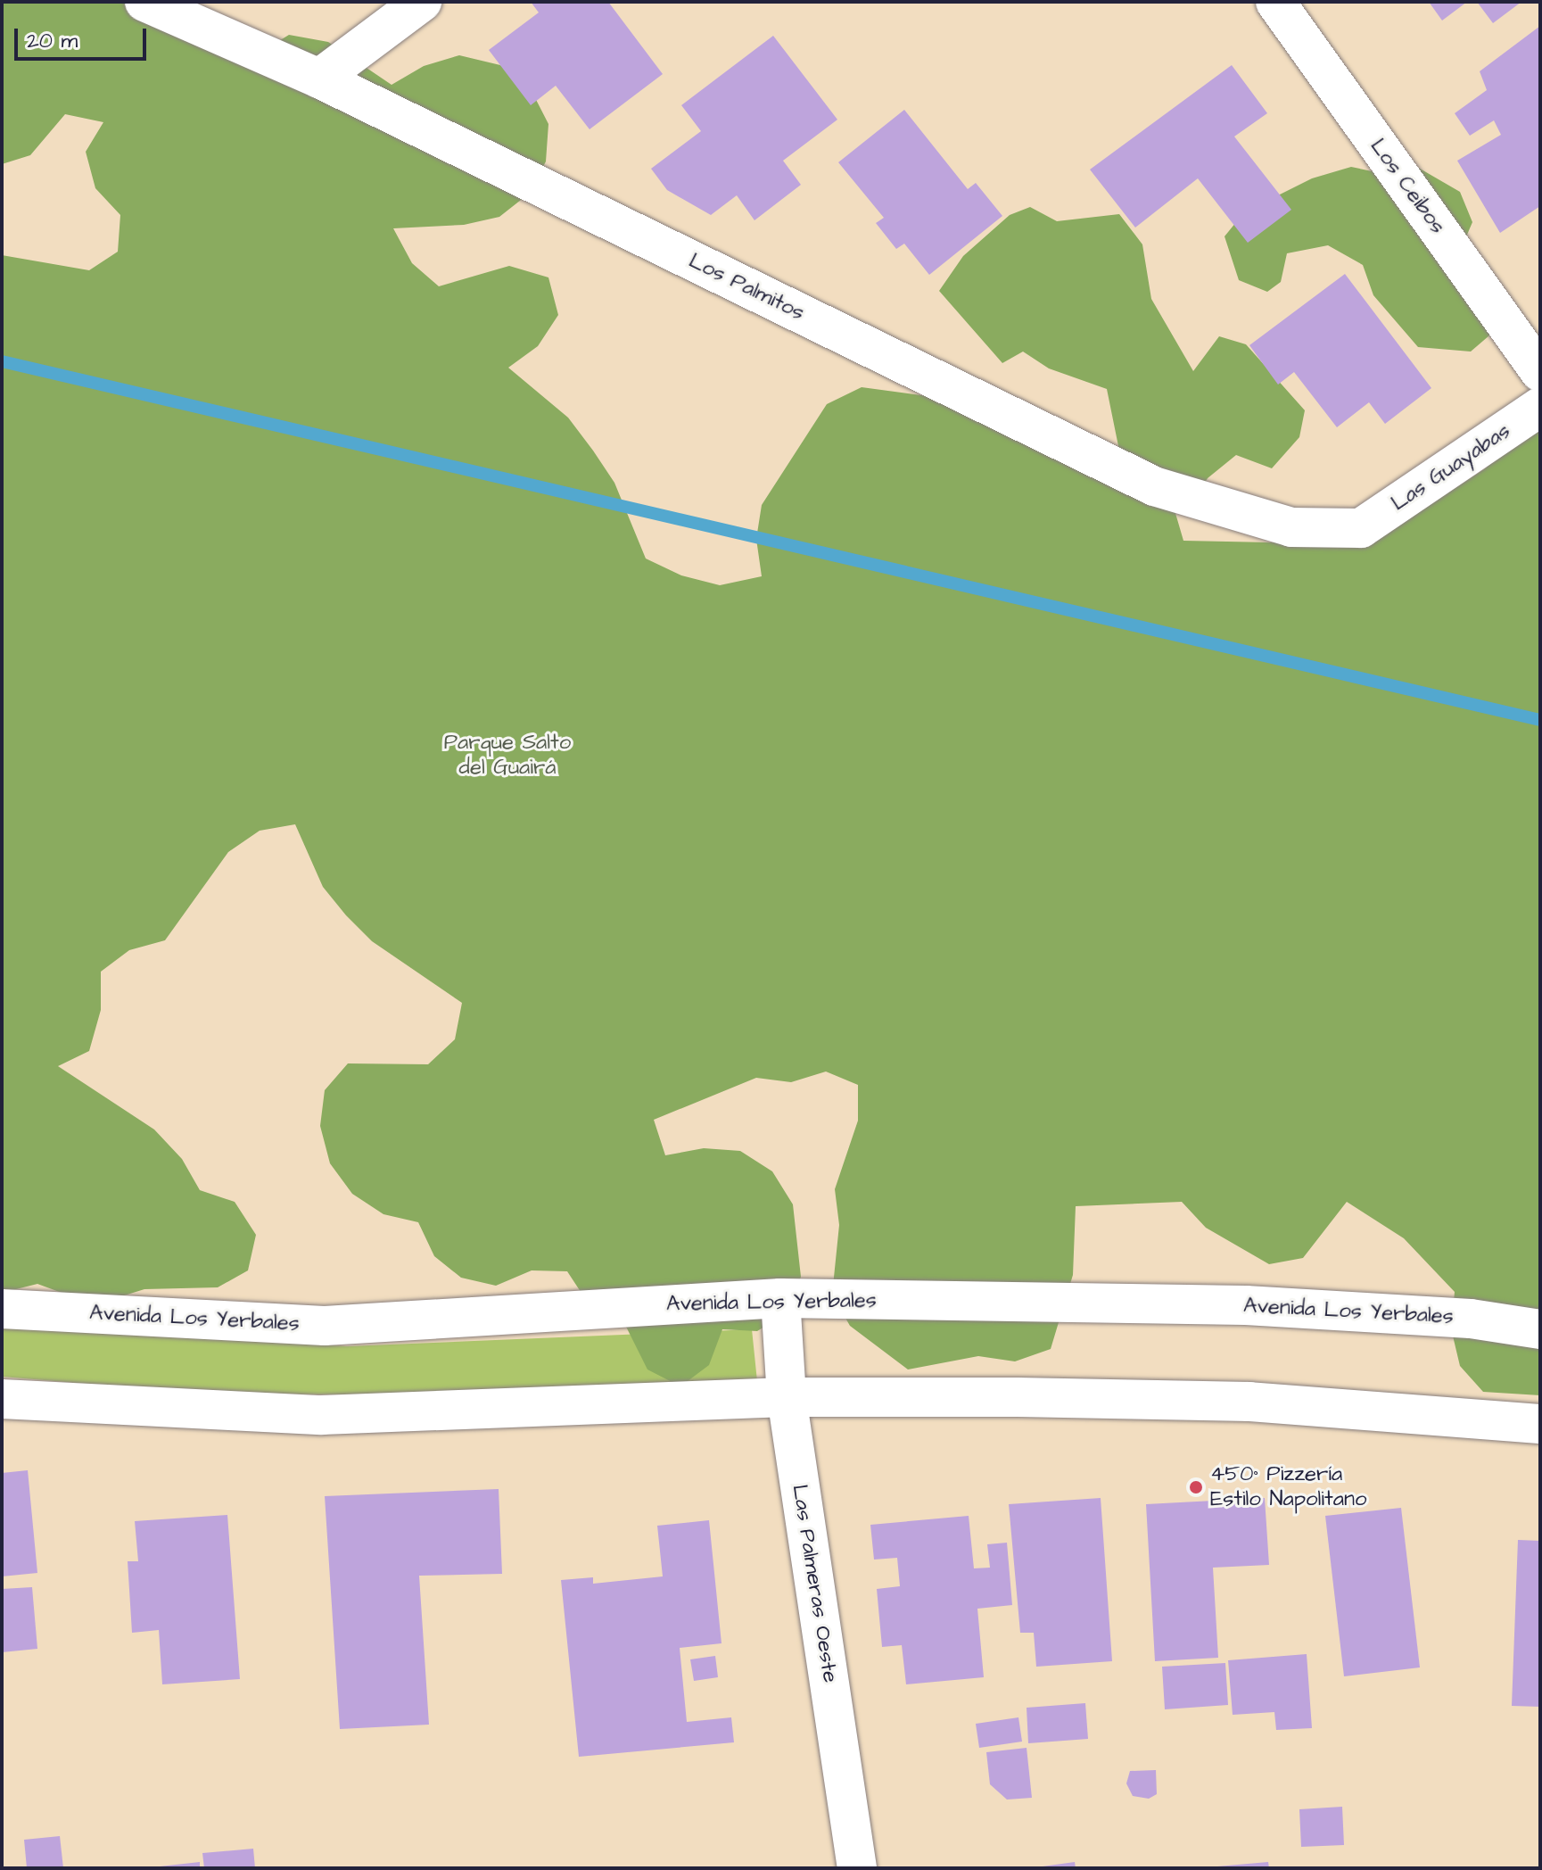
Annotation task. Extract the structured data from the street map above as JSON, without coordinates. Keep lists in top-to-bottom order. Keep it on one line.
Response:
{"streets":{"street":["Los Ceibos","Los Palmitos","Las Guayabas","Avenida Los Yerbales","Las Palmeras Oeste"]},"crossings":[["Los Palmitos","Las Guayabas"],["Avenida Los Yerbales","Las Palmeras Oeste"]],"parks":["Parque Salto del Guairá"],"places":["450° Pizzería Estilo Napolitano"],"scale_bar":"20 m"}
